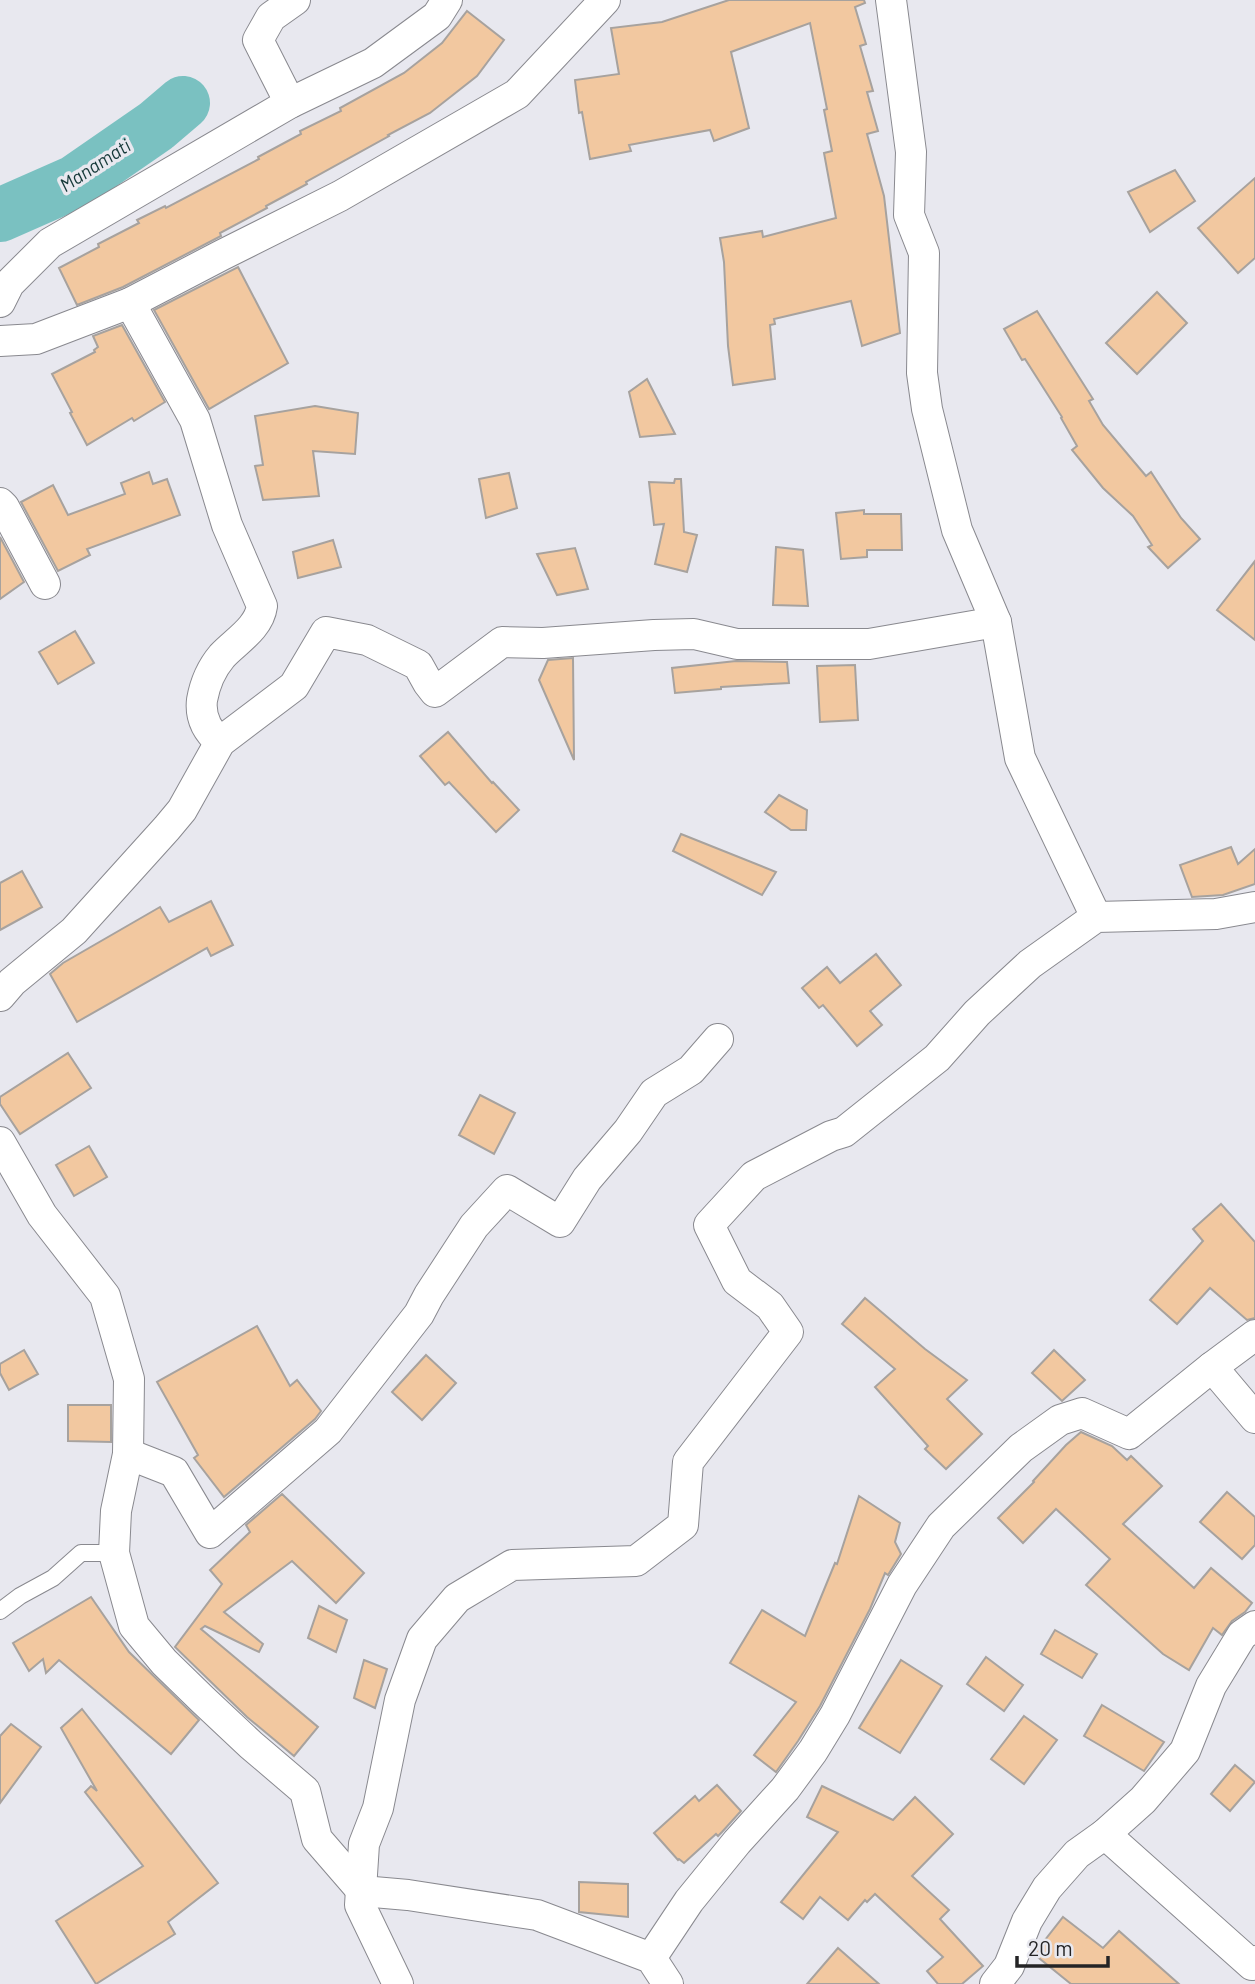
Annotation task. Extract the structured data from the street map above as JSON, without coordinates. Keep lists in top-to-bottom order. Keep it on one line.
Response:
{"water":["Manamati"],"scale_bar":"20 m"}
